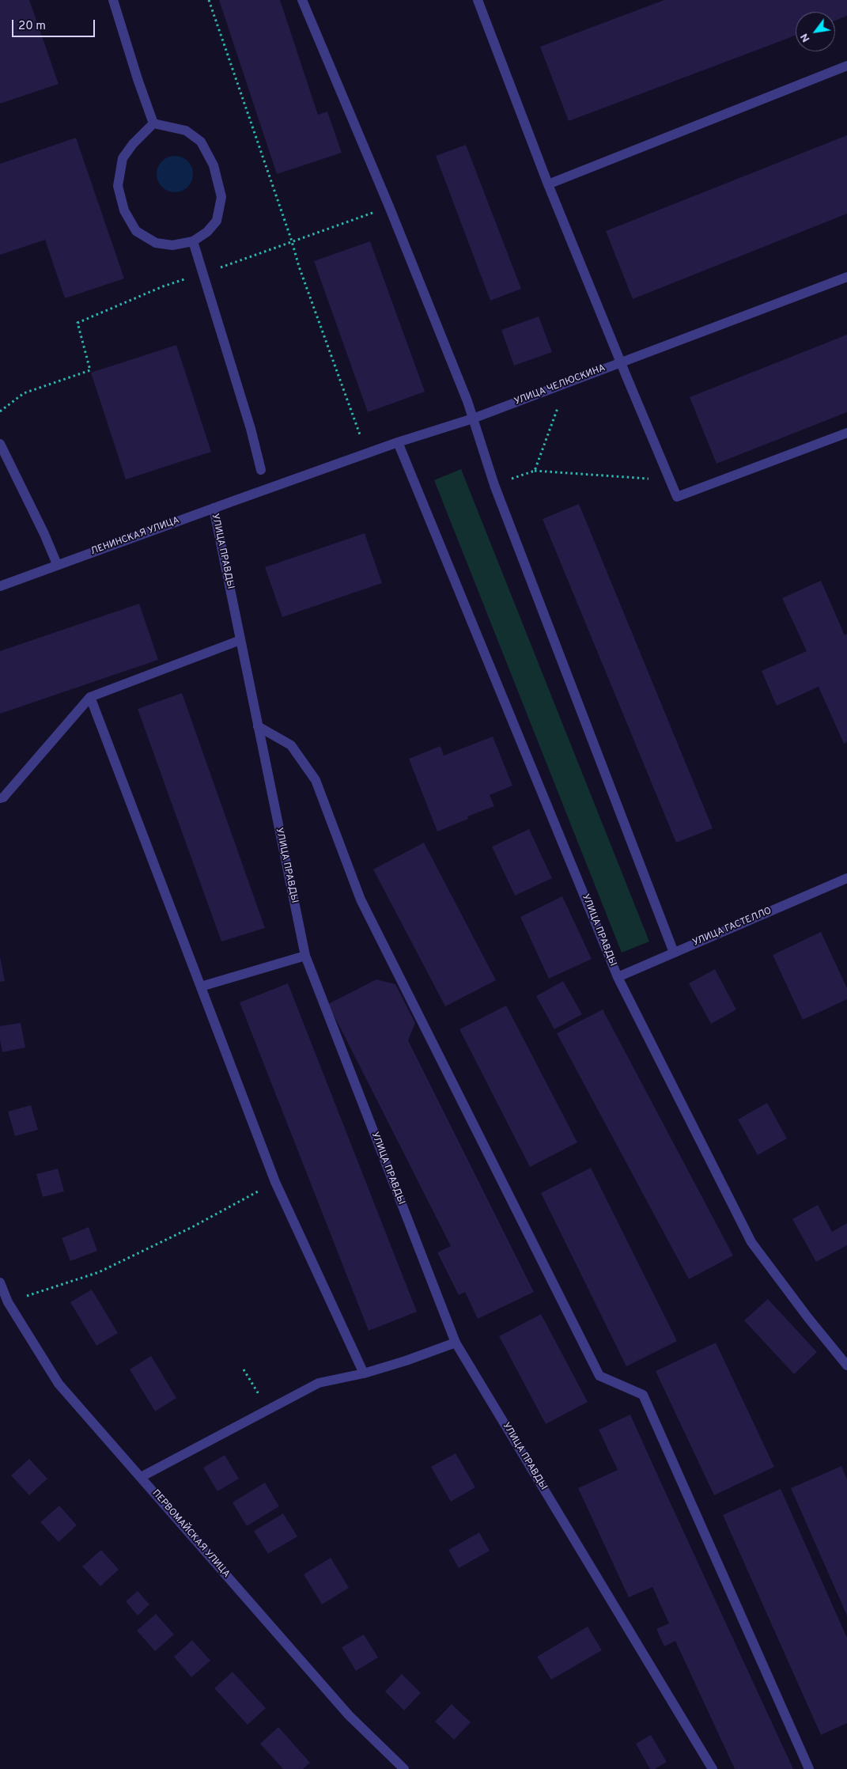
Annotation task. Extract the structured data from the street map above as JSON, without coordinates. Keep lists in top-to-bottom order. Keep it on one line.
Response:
{"streets":{"street":["УЛИЦА ЧЕЛЮСКИНА","ЛЕНИНСКАЯ УЛИЦА","УЛИЦА ПРАВДЫ","УЛИЦА ГАСТЕЛЛО","ПЕРВОМАЙСКАЯ УЛИЦА"]},"crossings":[["УЛИЦА ЧЕЛЮСКИНА","ЛЕНИНСКАЯ УЛИЦА"],["УЛИЦА ЧЕЛЮСКИНА","УЛИЦА ПРАВДЫ"],["ЛЕНИНСКАЯ УЛИЦА","УЛИЦА ПРАВДЫ"],["УЛИЦА ПРАВДЫ","УЛИЦА ГАСТЕЛЛО"]],"scale_bar":"20 m","north":"bottom left"}
